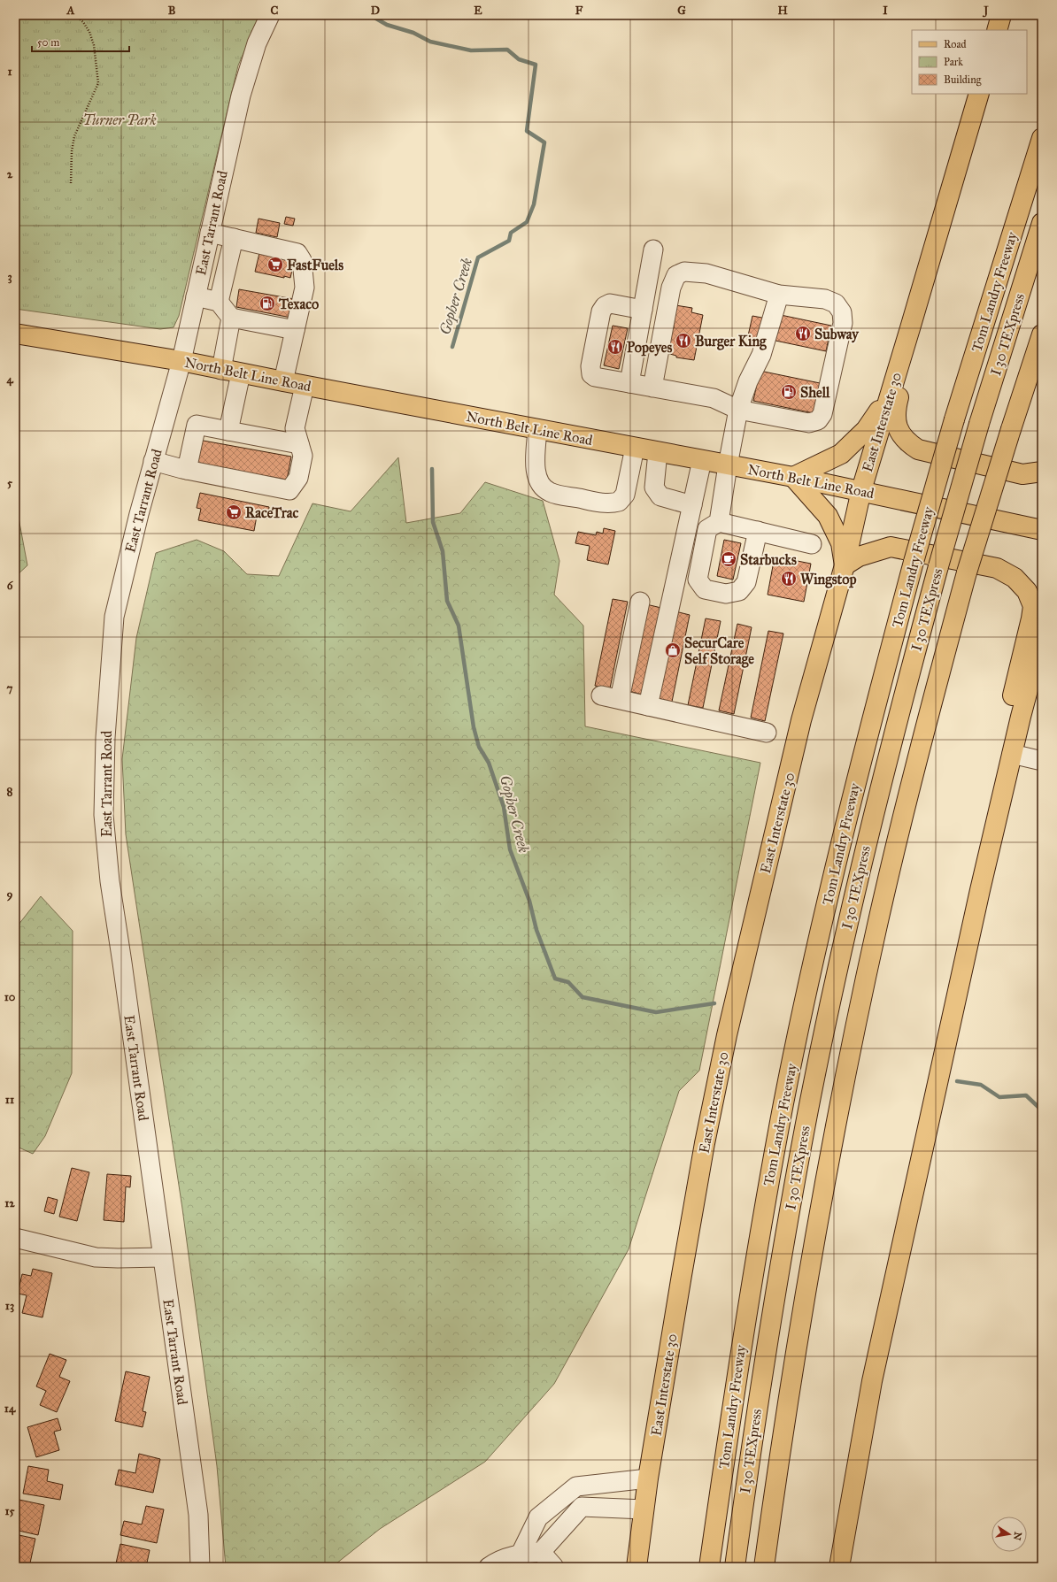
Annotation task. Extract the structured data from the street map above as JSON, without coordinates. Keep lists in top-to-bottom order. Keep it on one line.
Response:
{"streets":{"main road":["Tom Landry Freeway","I 30 TEXpress","North Belt Line Road","East Interstate 30"],"street":["East Tarrant Road"]},"crossings":[["East Tarrant Road","North Belt Line Road"],["North Belt Line Road","East Interstate 30"]],"water":["Gopher Creek"],"parks":["Turner Park"],"places":{"supermarket":["FastFuels","RaceTrac"],"fuel station":["Texaco","Shell"],"restaurant":["Subway","Burger King","Popeyes","Wingstop"],"cafe":["Starbucks"],"shop":["SecurCare Self Storage"]},"legend":["Road","Park","Building"],"scale_bar":"50 m","north":"right","grid":{"columns":["A","B","C","D","E","F","G","H","I","J"],"rows":["1","2","3","4","5","6","7","8","9","10","11","12","13","14","15"]}}
